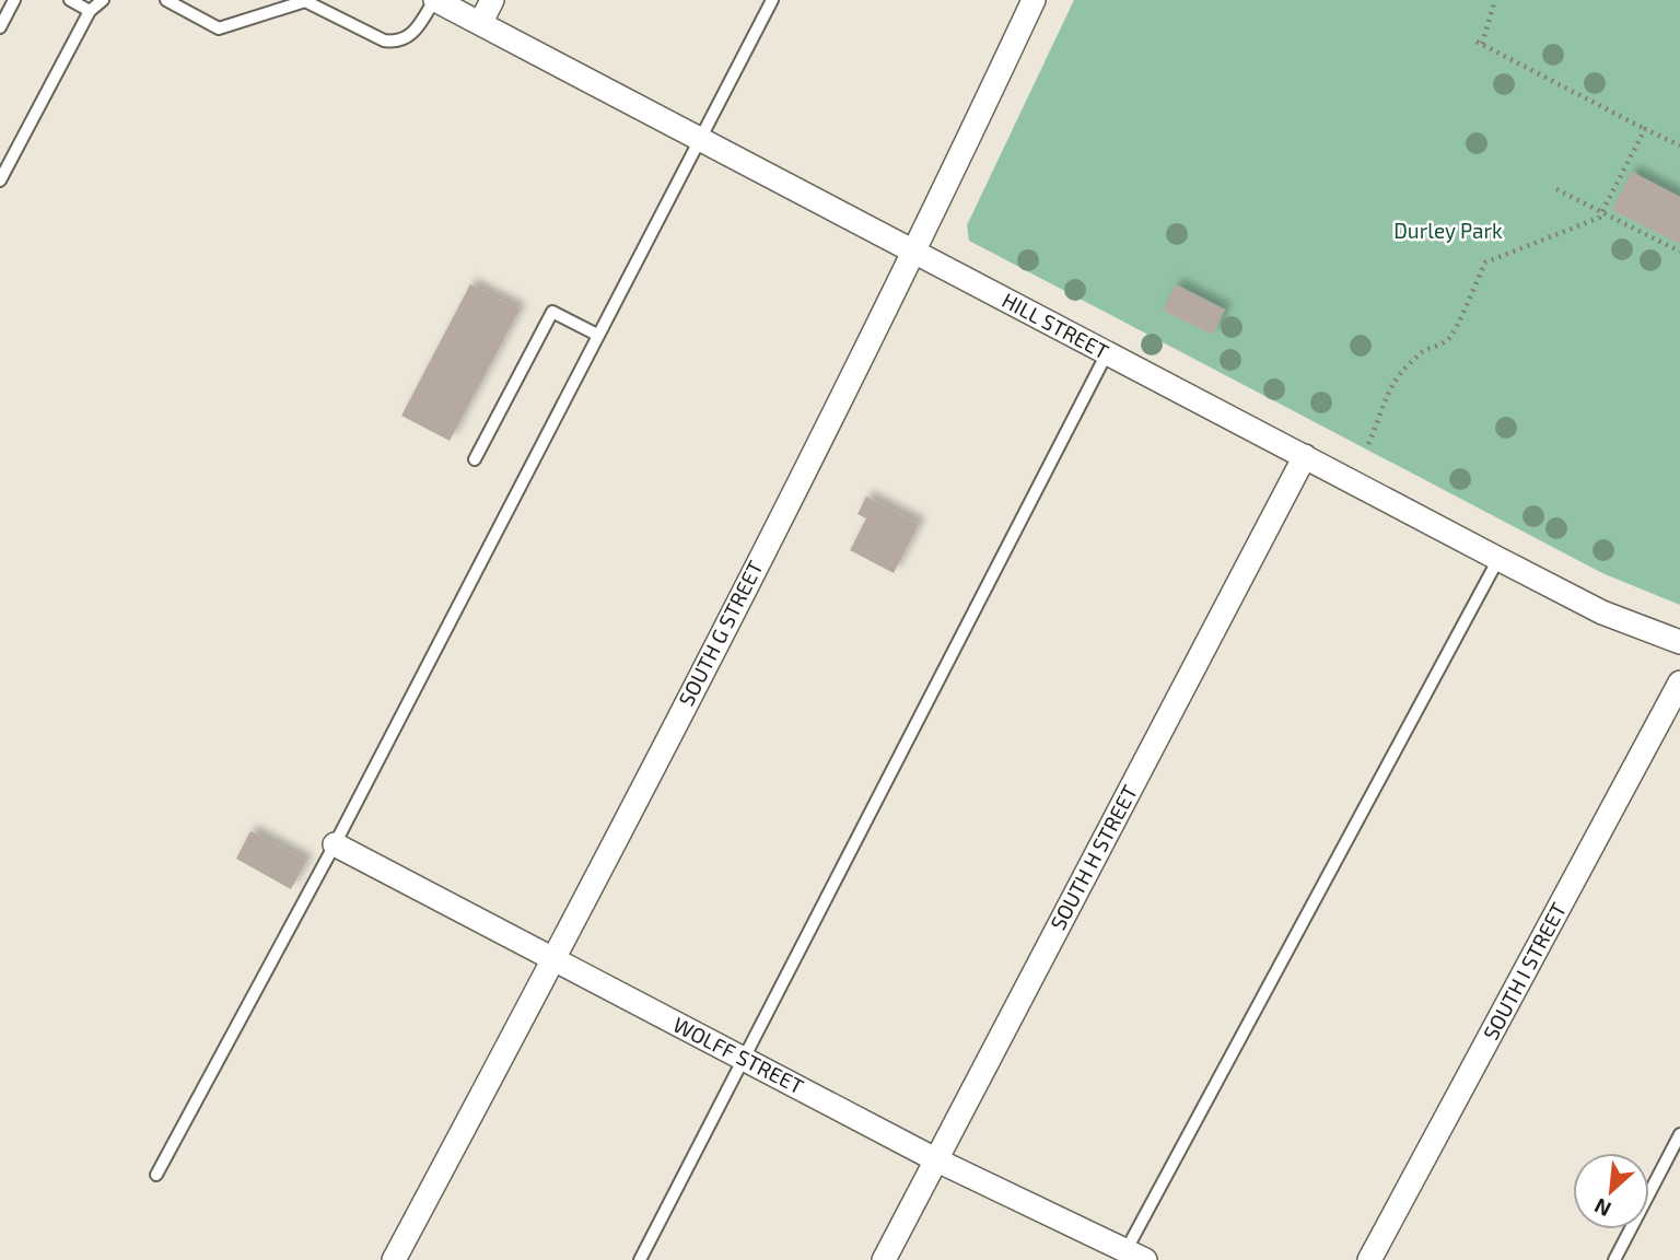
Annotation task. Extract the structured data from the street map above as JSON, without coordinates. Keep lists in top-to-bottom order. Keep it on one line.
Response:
{"streets":{"street":["HILL STREET","SOUTH G STREET","SOUTH H STREET","SOUTH I STREET","WOLFF STREET"]},"crossings":[["HILL STREET","SOUTH G STREET"],["HILL STREET","SOUTH H STREET"],["SOUTH G STREET","WOLFF STREET"],["SOUTH H STREET","WOLFF STREET"]],"parks":["Durley Park"],"north":"bottom left"}
